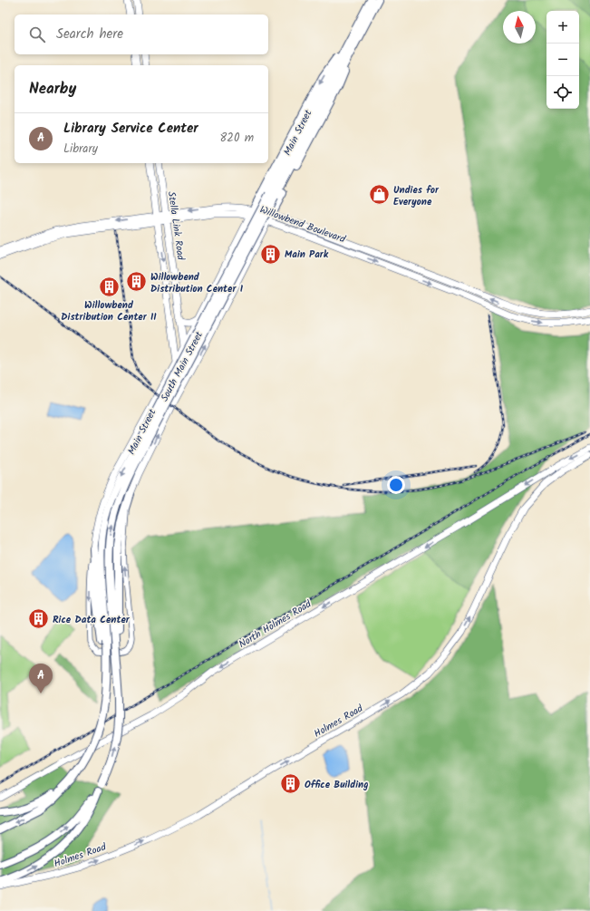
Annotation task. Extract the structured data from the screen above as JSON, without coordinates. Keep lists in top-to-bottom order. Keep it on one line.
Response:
{"streets":{"highway":["Main Street"],"main road":["Willowbend Boulevard","Stella Link Road","South Main Street","North Holmes Road","Holmes Road"]},"crossings":[["Willowbend Boulevard","Stella Link Road"],["Willowbend Boulevard","South Main Street"],["Stella Link Road","South Main Street"]],"one_way":["North Holmes Road","Holmes Road"],"places":{"shop":["Undies for Everyone"],"building":["Main Park","Willowbend Distribution Center I","Willowbend Distribution Center II","Rice Data Center","Office Building"]},"north":"top","page":{"map_buttons":["+","−"],"search":"Search here","heading":"Nearby","list":[{"mark":"A","name":"Library Service Center","note":"Library","value":"820 m"}],"pins":"A"}}
